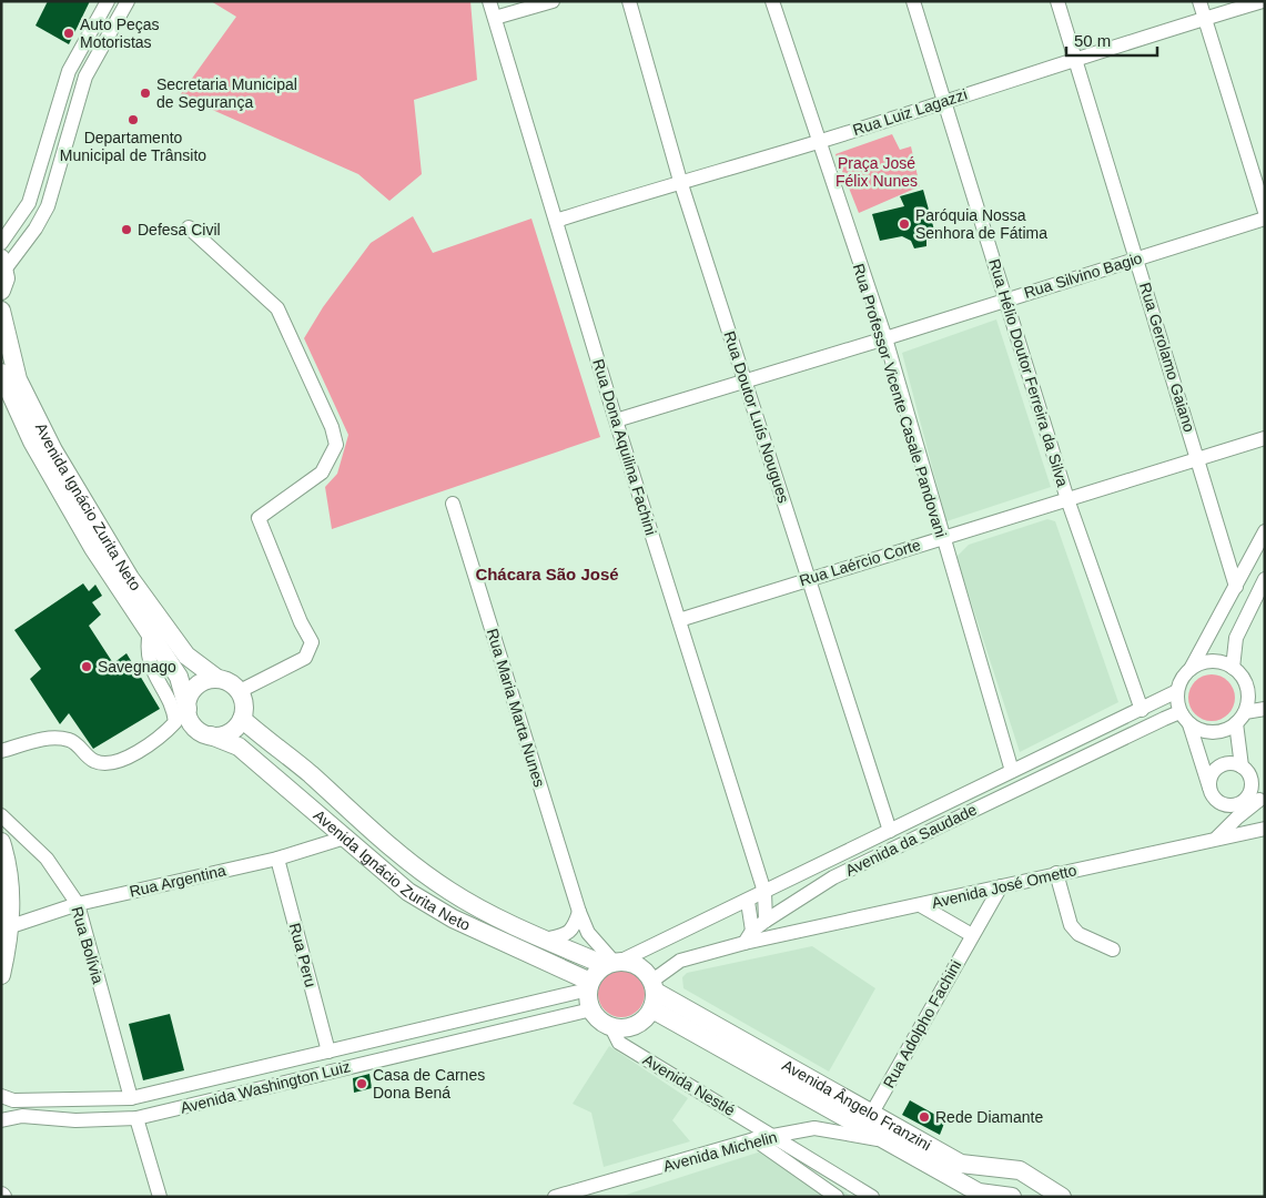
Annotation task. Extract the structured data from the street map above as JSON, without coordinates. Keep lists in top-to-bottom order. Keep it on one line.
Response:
{"streets":{"main road":["Avenida Ignácio Zurita Neto","Avenida Ângelo Franzini"],"street":["Rua Luiz Lagazzi","Rua Silvino Bagio","Rua Gerolamo Gaiano","Rua Hélio Doutor Ferreira da Silva","Rua Professor Vicente Casale Pandovani","Rua Doutor Luís Nougues","Rua Dona Aquilina Fachini","Rua Laércio Corte","Rua Maria Marta Nunes","Avenida da Saudade","Rua Argentina","Avenida José Ometto","Rua Bolívia","Rua Peru","Rua Adolpho Fachini","Avenida Nestlé","Avenida Washington Luiz","Avenida Michelin"]},"crossings":[["Rua Luiz Lagazzi","Rua Gerolamo Gaiano"],["Rua Luiz Lagazzi","Rua Hélio Doutor Ferreira da Silva"],["Rua Luiz Lagazzi","Rua Professor Vicente Casale Pandovani"],["Rua Luiz Lagazzi","Rua Doutor Luís Nougues"],["Rua Luiz Lagazzi","Rua Dona Aquilina Fachini"],["Rua Silvino Bagio","Rua Gerolamo Gaiano"],["Rua Silvino Bagio","Rua Hélio Doutor Ferreira da Silva"],["Rua Silvino Bagio","Rua Professor Vicente Casale Pandovani"],["Rua Silvino Bagio","Rua Doutor Luís Nougues"],["Rua Silvino Bagio","Rua Dona Aquilina Fachini"],["Rua Gerolamo Gaiano","Rua Laércio Corte"],["Rua Hélio Doutor Ferreira da Silva","Rua Laércio Corte"],["Rua Hélio Doutor Ferreira da Silva","Avenida da Saudade"],["Rua Professor Vicente Casale Pandovani","Rua Laércio Corte"],["Rua Professor Vicente Casale Pandovani","Avenida da Saudade"],["Rua Doutor Luís Nougues","Rua Laércio Corte"],["Rua Doutor Luís Nougues","Avenida da Saudade"],["Rua Dona Aquilina Fachini","Rua Laércio Corte"],["Rua Dona Aquilina Fachini","Avenida da Saudade"],["Avenida Ignácio Zurita Neto","Rua Maria Marta Nunes"],["Avenida Ignácio Zurita Neto","Avenida da Saudade"],["Avenida Ignácio Zurita Neto","Rua Argentina"],["Avenida Ignácio Zurita Neto","Avenida Nestlé"],["Avenida Ignácio Zurita Neto","Avenida Washington Luiz"],["Avenida Ignácio Zurita Neto","Avenida Ângelo Franzini"],["Rua Maria Marta Nunes","Avenida da Saudade"],["Rua Maria Marta Nunes","Avenida Nestlé"],["Rua Maria Marta Nunes","Avenida Washington Luiz"],["Rua Maria Marta Nunes","Avenida Ângelo Franzini"],["Avenida da Saudade","Avenida José Ometto"],["Avenida da Saudade","Avenida Nestlé"],["Avenida da Saudade","Avenida Washington Luiz"],["Avenida da Saudade","Avenida Ângelo Franzini"],["Rua Argentina","Rua Bolívia"],["Rua Argentina","Rua Peru"],["Avenida José Ometto","Rua Adolpho Fachini"],["Rua Bolívia","Avenida Washington Luiz"],["Rua Peru","Avenida Washington Luiz"],["Rua Adolpho Fachini","Avenida Ângelo Franzini"],["Avenida Nestlé","Avenida Washington Luiz"],["Avenida Nestlé","Avenida Ângelo Franzini"],["Avenida Nestlé","Avenida Michelin"],["Avenida Washington Luiz","Avenida Ângelo Franzini"],["Avenida Ângelo Franzini","Avenida Michelin"]],"districts":["Chácara São José"],"parks":["Praça José Félix Nunes"],"places":["Auto Peças Motoristas","Secretaria Municipal de Segurança","Departamento Municipal de Trânsito","Paróquia Nossa Senhora de Fátima","Defesa Civil","Savegnago","Casa de Carnes Dona Bená","Rede Diamante"],"scale_bar":"50 m"}
